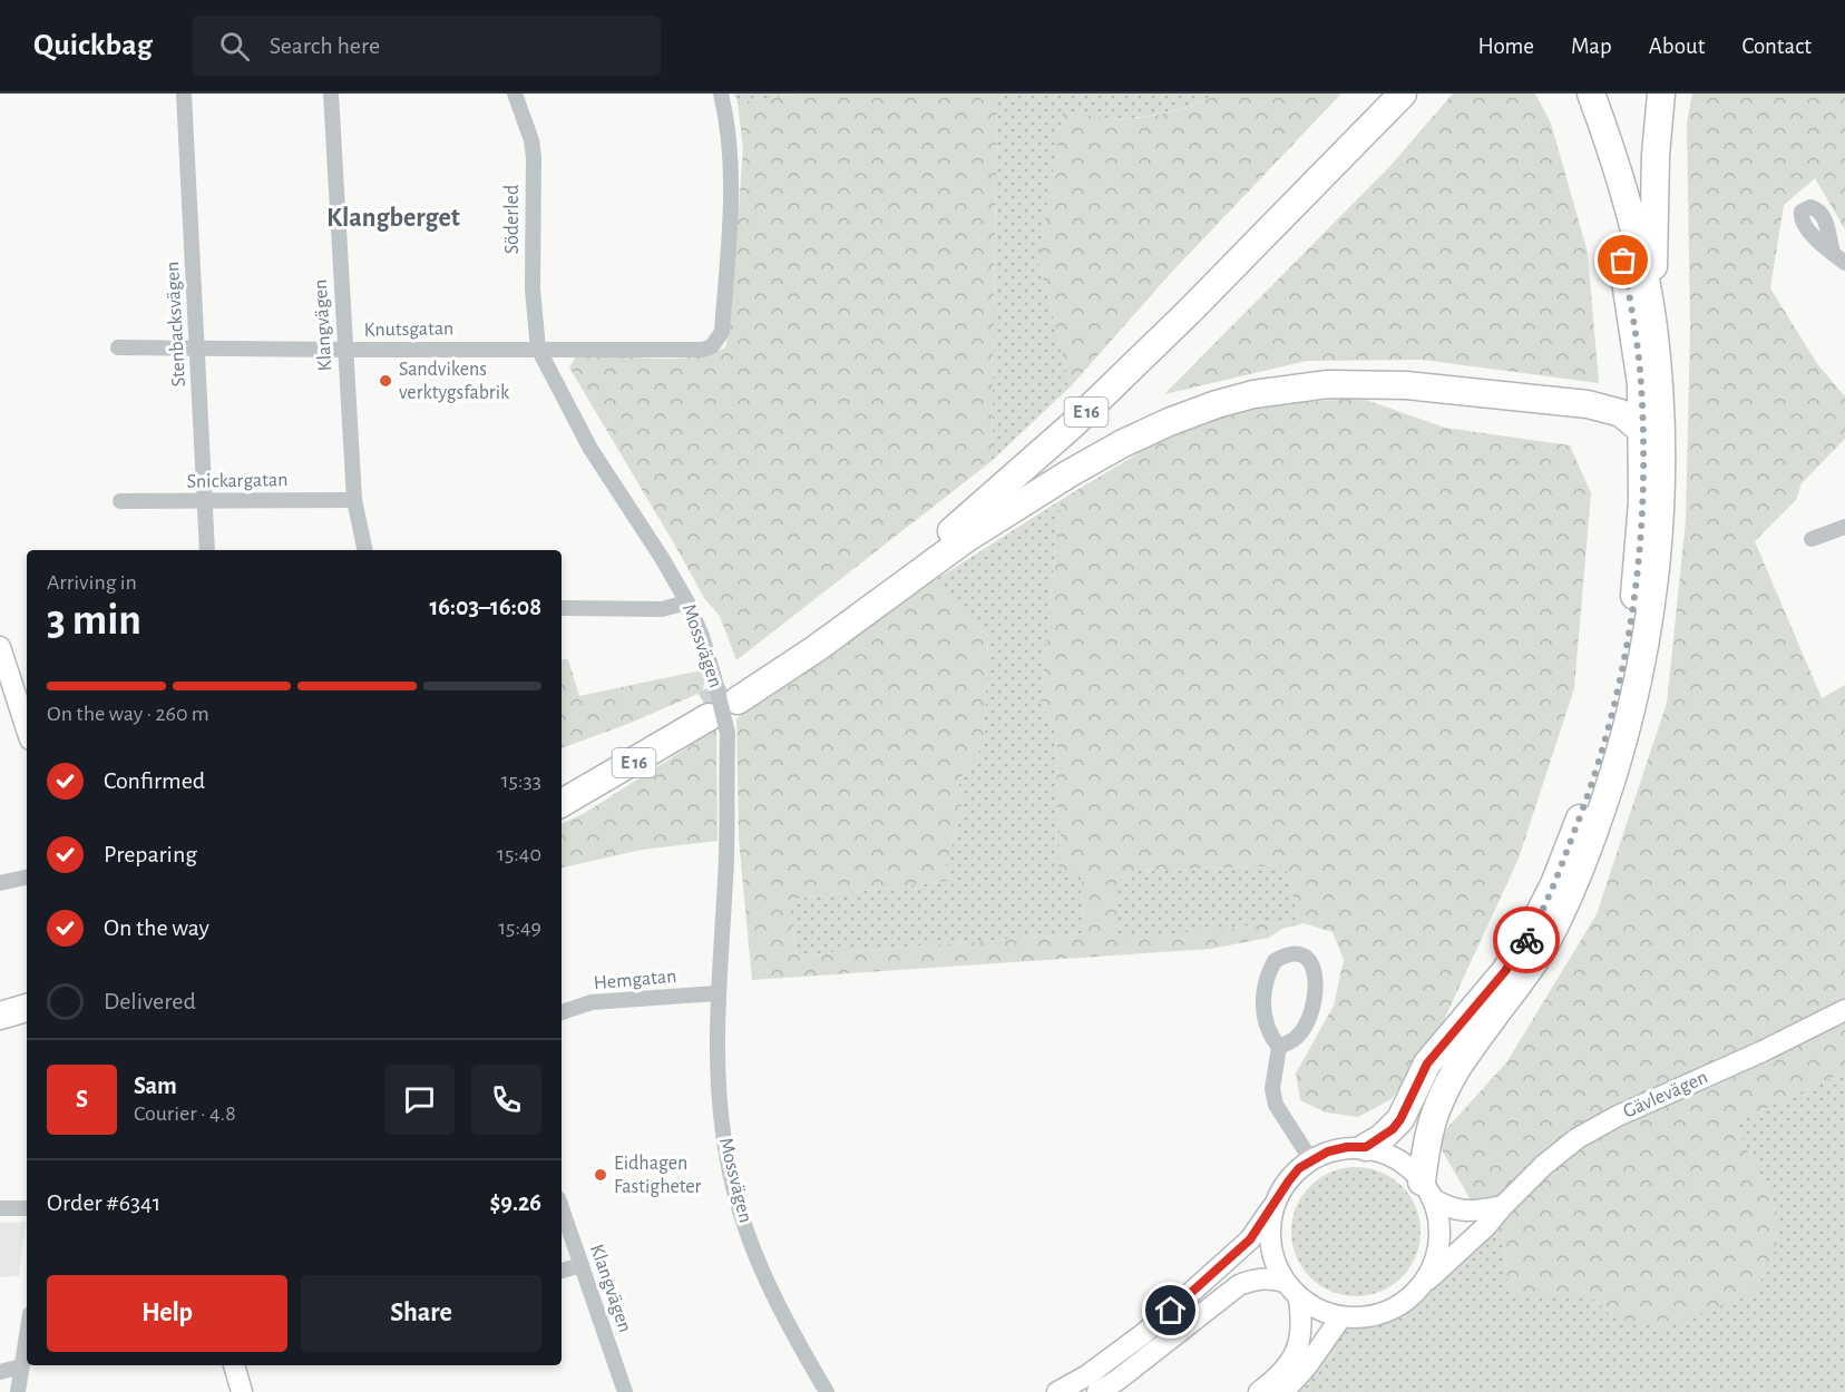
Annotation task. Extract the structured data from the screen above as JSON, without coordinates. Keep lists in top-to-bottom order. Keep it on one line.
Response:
{"streets":{"highway":["E 16"],"main road":["Gävlevägen"],"street":["Söderled","Stenbacksvägen","Klangvägen","Knutsgatan","Snickargatan","Mossvägen","Hemgatan"]},"crossings":[["Söderled","Knutsgatan"],["Söderled","Mossvägen"],["Stenbacksvägen","Knutsgatan"],["Stenbacksvägen","Snickargatan"],["Klangvägen","Knutsgatan"],["Klangvägen","Snickargatan"],["Knutsgatan","Mossvägen"],["E 16","Mossvägen"],["Mossvägen","Hemgatan"]],"districts":["Klangberget"],"places":["Sandvikens verktygsfabrik","Eidhagen Fastigheter"],"page":{"header":"Quickbag","search":"Search here","nav":["Home","Map","About","Contact"],"heading":["3 min","Arriving in","16:03–16:08"],"panel":["Sam","Courier · 4.8","Order #6341","$9.26"],"bar":"On the way · 260 m","list":[["Confirmed","15:33"],["Preparing","15:40"],["On the way","15:49"],"Delivered"],"round":"S","buttons":["Help","Share"]}}
